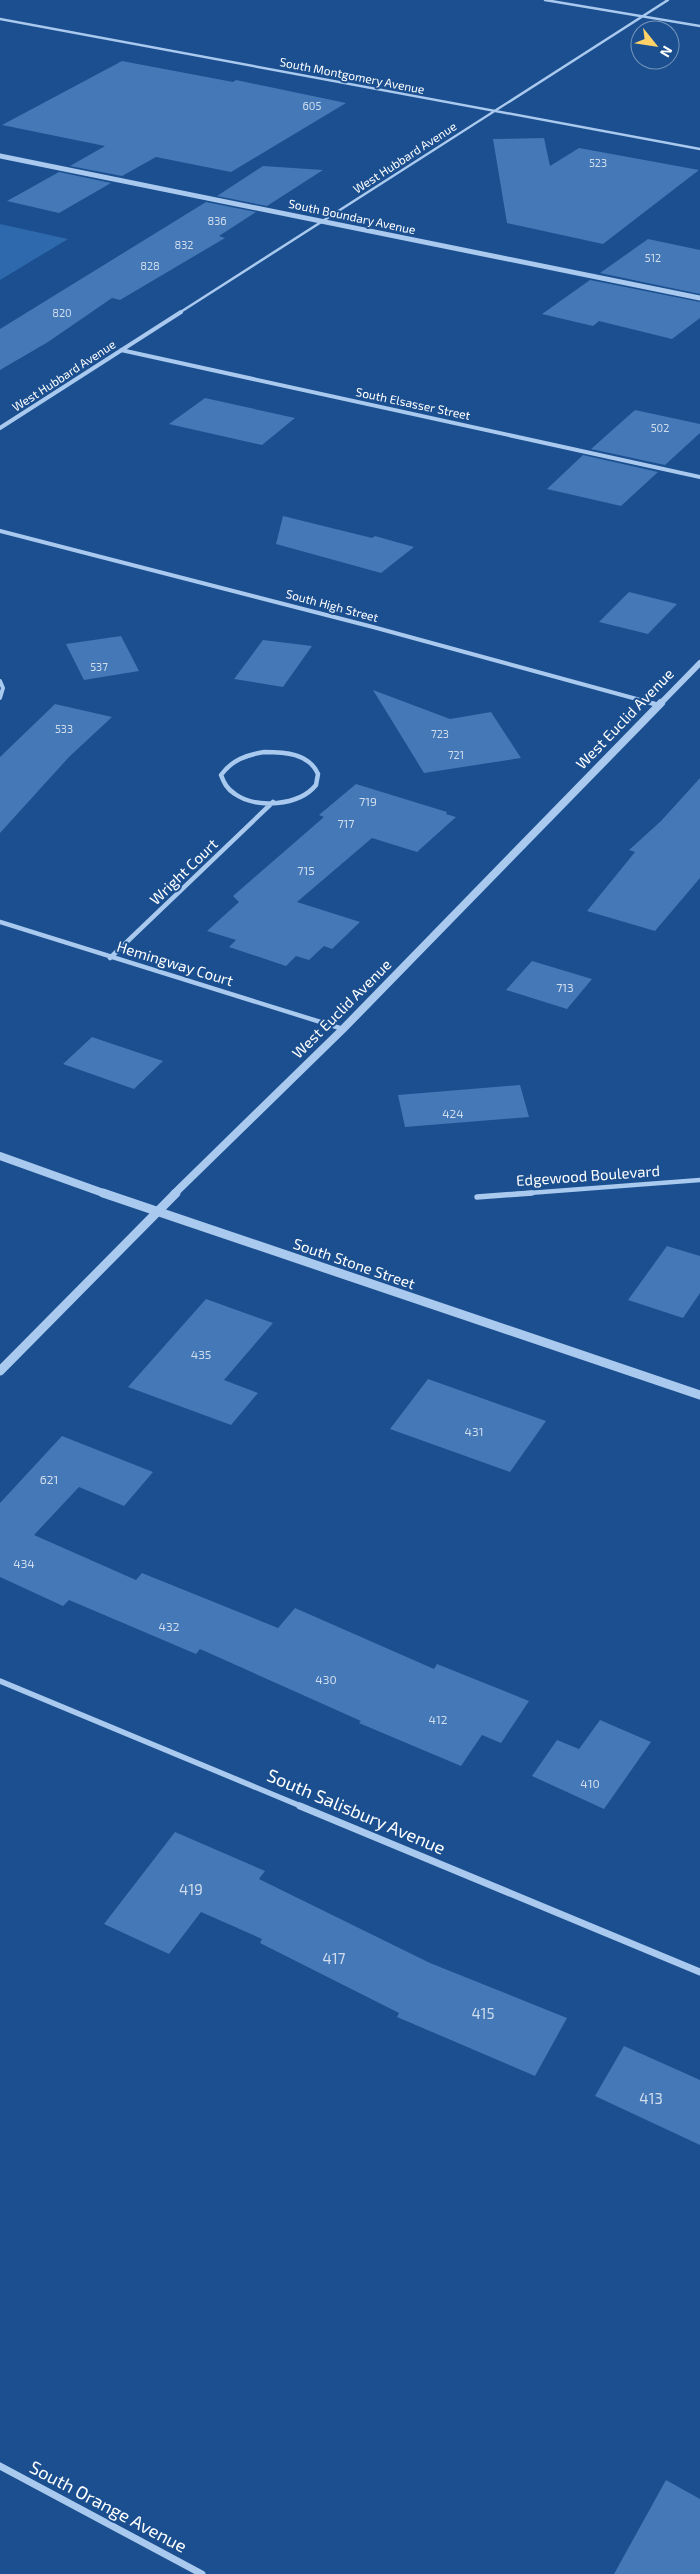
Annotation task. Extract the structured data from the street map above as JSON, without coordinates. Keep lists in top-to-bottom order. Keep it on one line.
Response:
{"streets":{"street":["South Montgomery Avenue","West Hubbard Avenue","South Boundary Avenue","South Elsasser Street","South High Street","West Euclid Avenue","Wright Court","Hemingway Court","Edgewood Boulevard","South Stone Street","South Salisbury Avenue","South Orange Avenue"]},"crossings":[["South Montgomery Avenue","West Hubbard Avenue"],["West Hubbard Avenue","South Boundary Avenue"],["West Hubbard Avenue","South Elsasser Street"],["South High Street","West Euclid Avenue"],["West Euclid Avenue","Hemingway Court"],["West Euclid Avenue","South Stone Street"],["Wright Court","Hemingway Court"]],"house_numbers":["605","523","836","832","512","828","820","502","537","533","723","721","719","717","715","713","424","435","431","621","434","432","430","412","410","419","417","415","413"],"north":"bottom right"}
